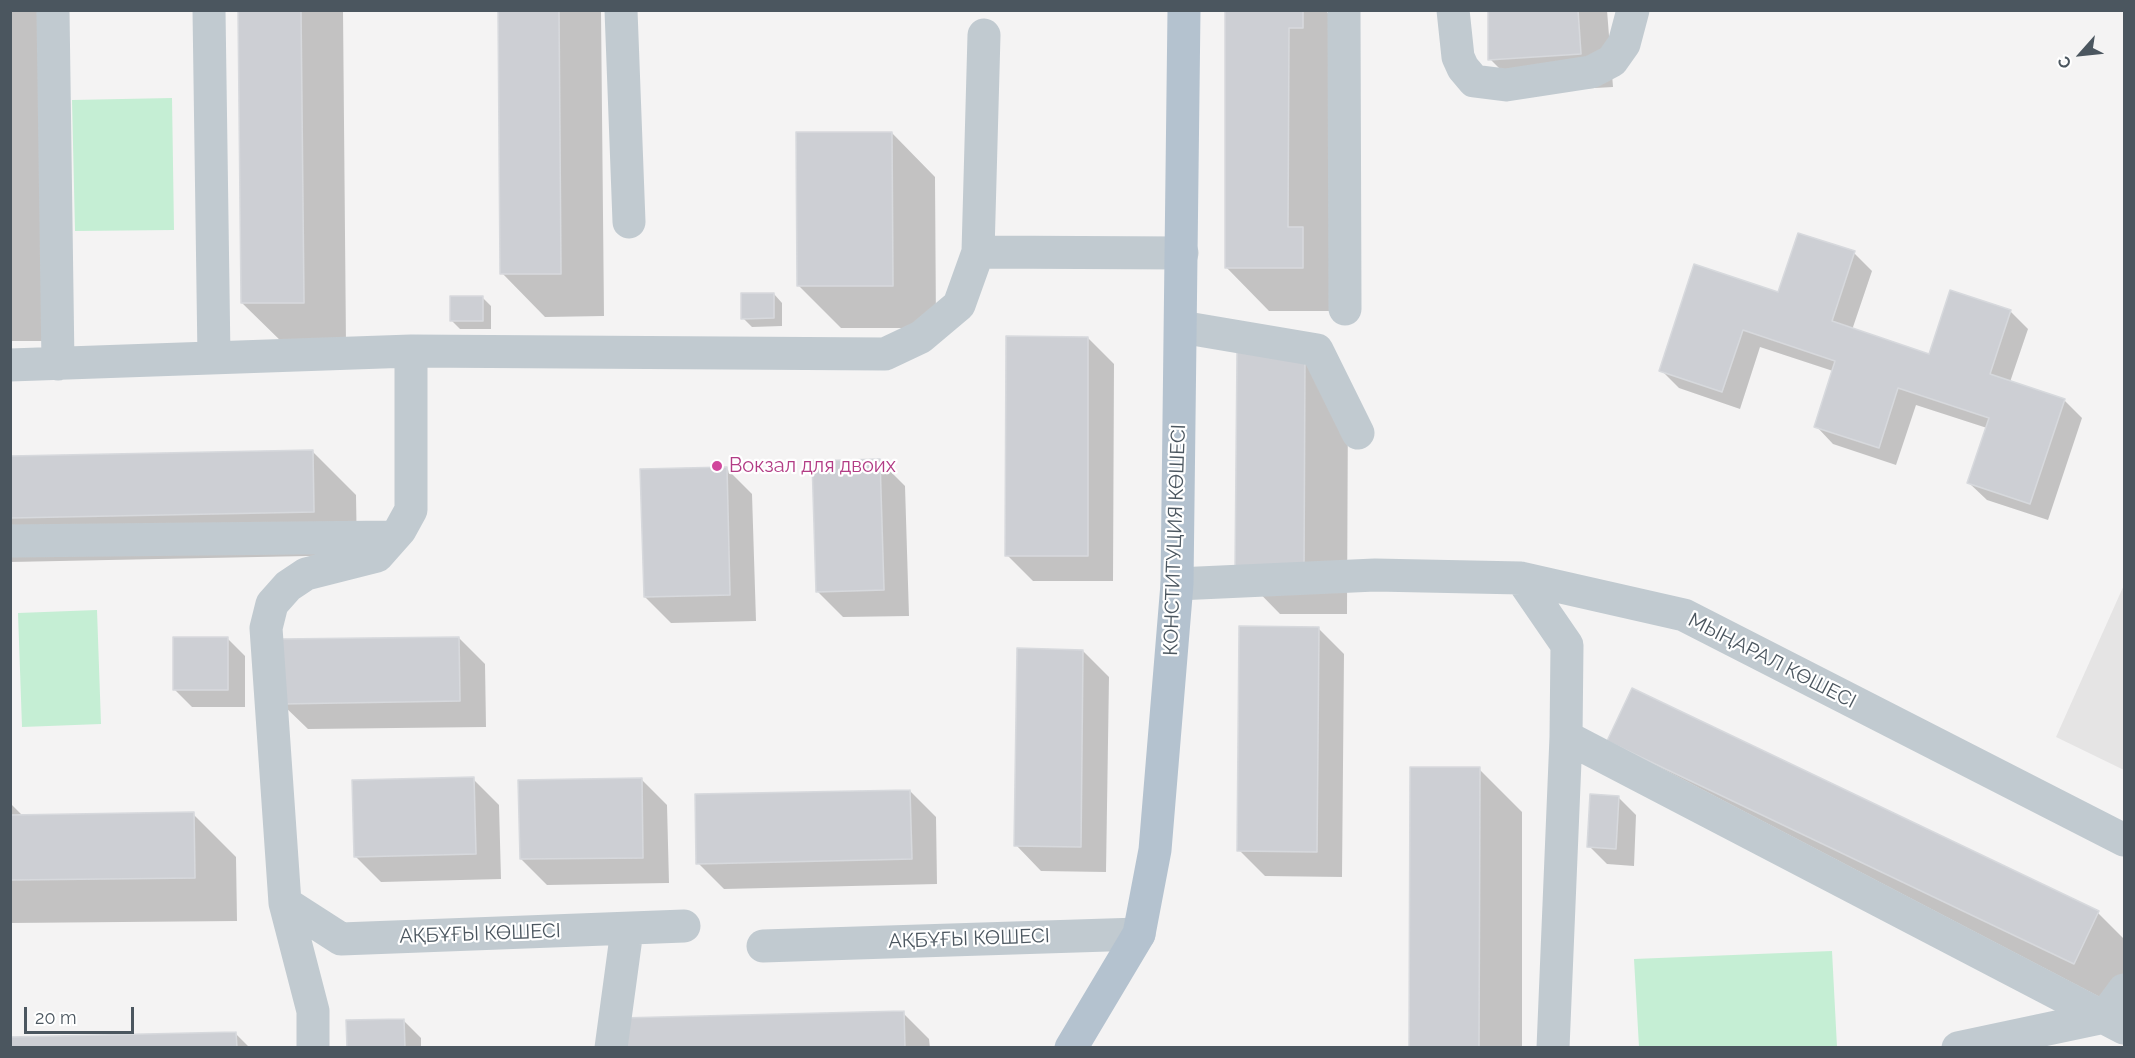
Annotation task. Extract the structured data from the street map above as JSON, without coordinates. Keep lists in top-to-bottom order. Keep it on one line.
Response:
{"streets":{"main road":["КОНСТИТУЦИЯ КӨШЕСІ"],"street":["МЫҢАРАЛ КӨШЕСІ","АҚБҰҒЫ КӨШЕСІ"]},"crossings":[["КОНСТИТУЦИЯ КӨШЕСІ","МЫҢАРАЛ КӨШЕСІ"],["КОНСТИТУЦИЯ КӨШЕСІ","АҚБҰҒЫ КӨШЕСІ"]],"places":["Вокзал для двоих"],"scale_bar":"20 m","north":"bottom left"}
